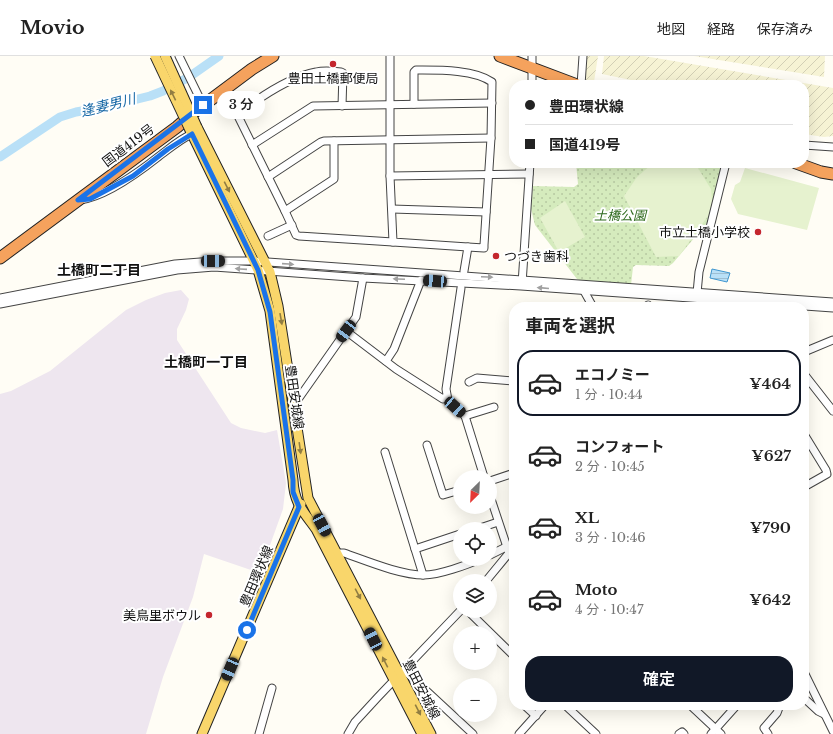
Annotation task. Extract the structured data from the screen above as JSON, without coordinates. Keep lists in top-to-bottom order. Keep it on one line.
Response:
{"streets":{"highway":["国道419号"],"main road":["豊田安城線","豊田環状線"]},"crossings":[["豊田安城線","豊田環状線"]],"districts":["土橋町二丁目","土橋町一丁目"],"water":["逢妻男川"],"parks":["土橋公園"],"places":["豊田土橋郵便局","市立土橋小学校","つづき歯科","美鳥里ボウル"],"north":"bottom left","page":{"header":"Movio","nav":["地図","経路","保存済み"],"banner":["豊田環状線","国道419号"],"bubble":"3 分","heading":"車両を選択","list":[{"name":"エコノミー","note":"1 分 · 10:44","value":"¥464"},{"name":"コンフォート","note":"2 分 · 10:45","value":"¥627"},{"name":"XL","note":"3 分 · 10:46","value":"¥790"},{"name":"Moto","note":"4 分 · 10:47","value":"¥642"}],"map_buttons":["+","−"],"buttons":"確定"}}
